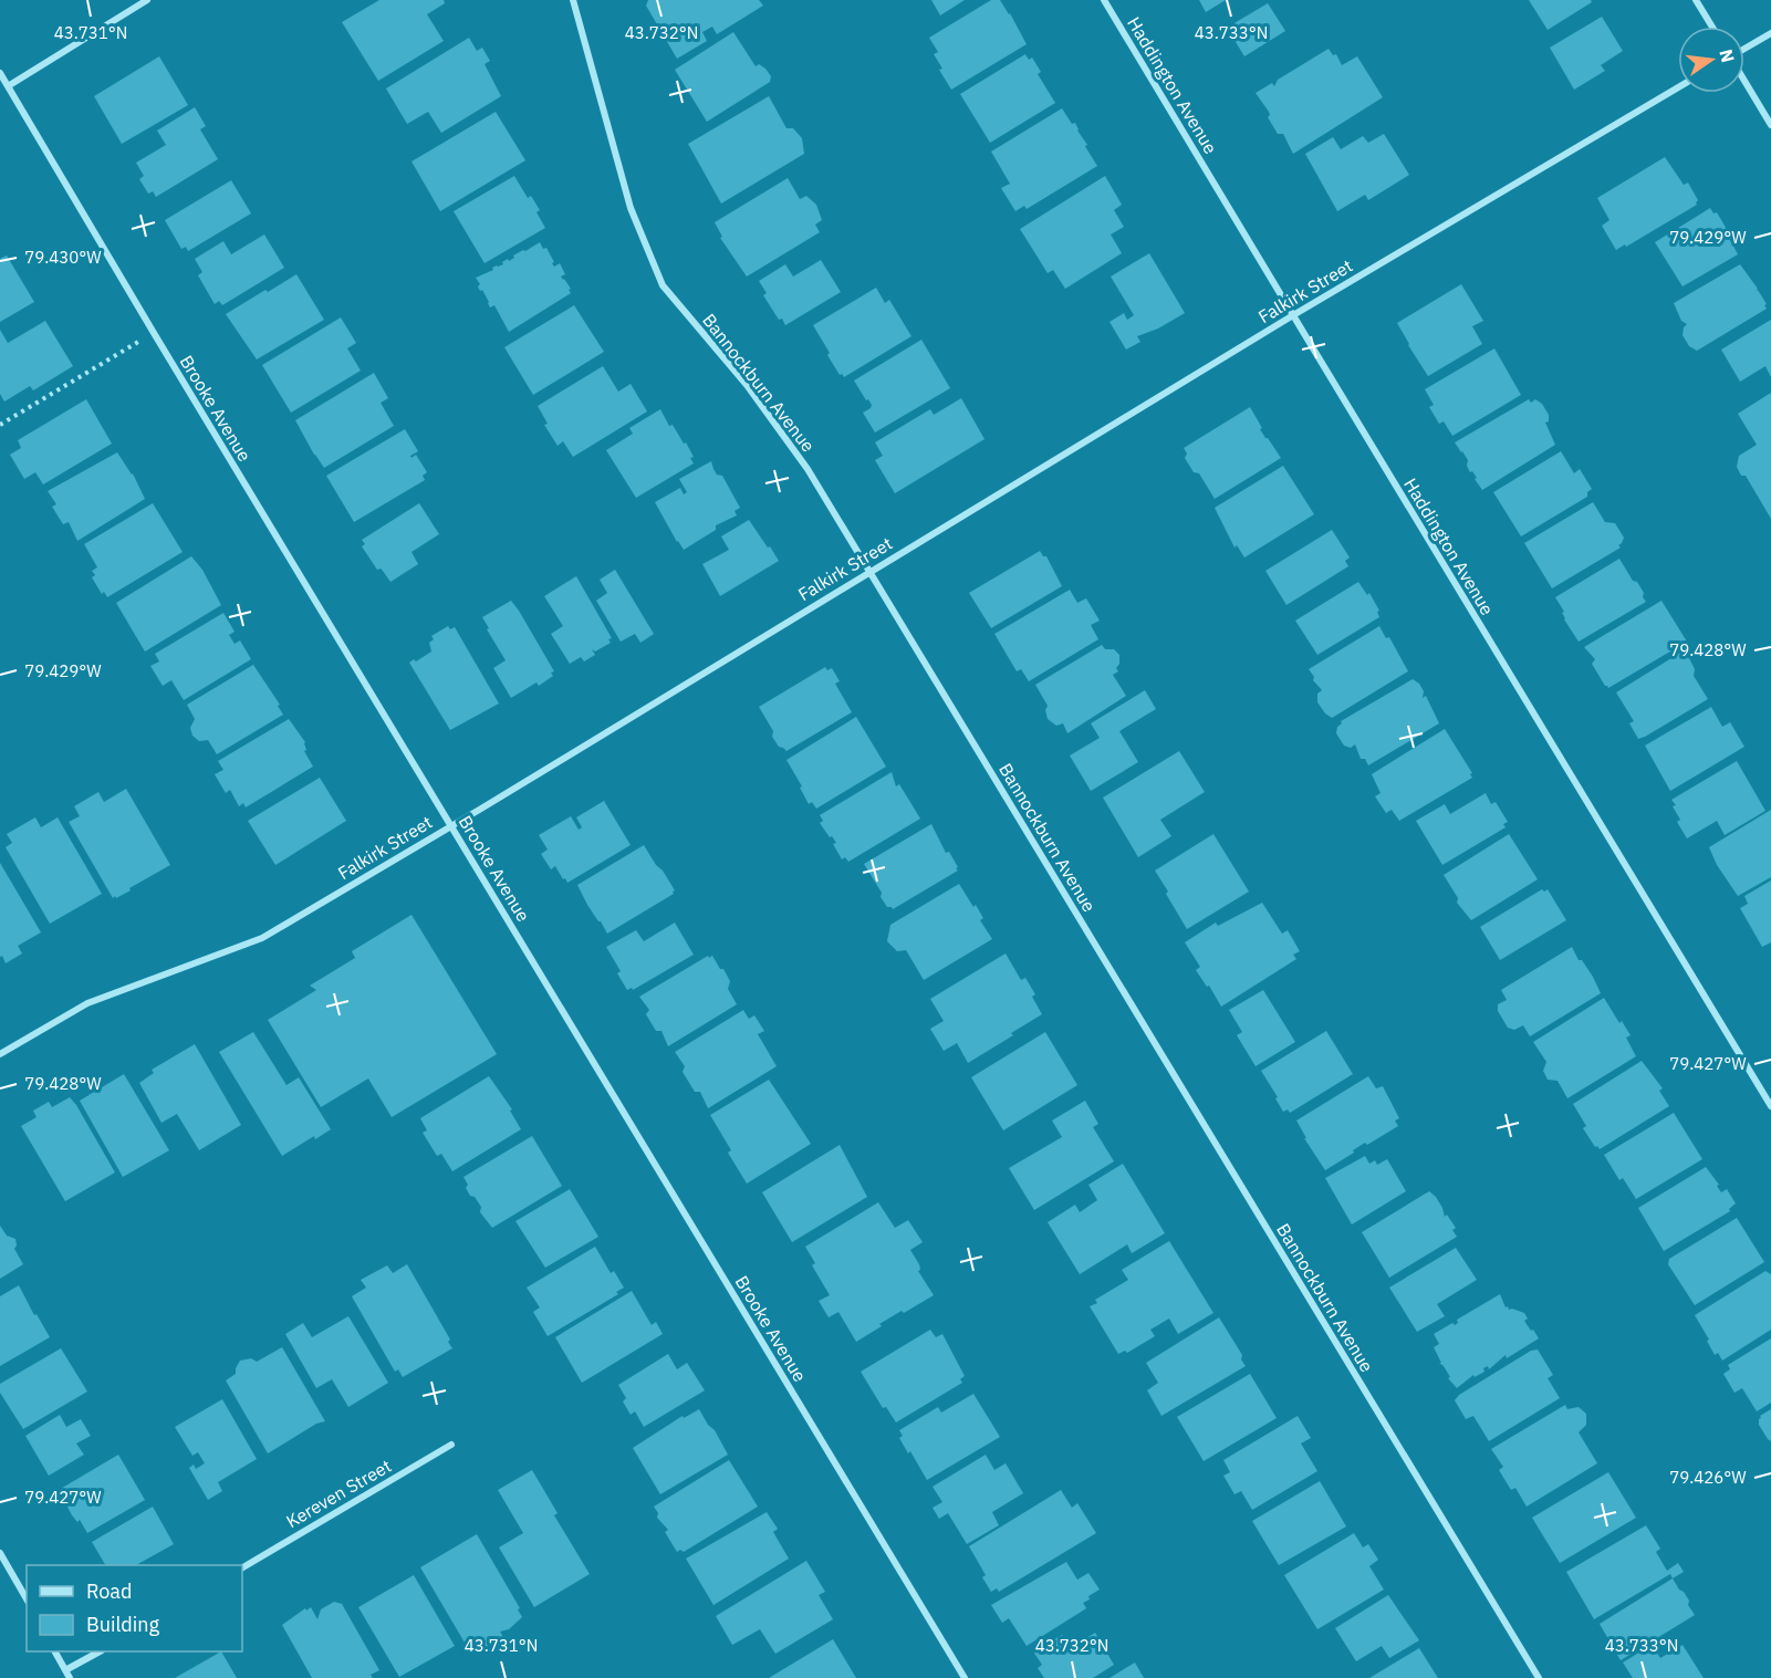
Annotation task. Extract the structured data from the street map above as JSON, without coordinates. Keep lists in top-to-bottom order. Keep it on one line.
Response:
{"streets":{"street":["Haddington Avenue","Falkirk Street","Bannockburn Avenue","Brooke Avenue","Kereven Street"]},"crossings":[["Haddington Avenue","Falkirk Street"],["Falkirk Street","Bannockburn Avenue"],["Falkirk Street","Brooke Avenue"]],"legend":["Road","Building"],"north":"right","coordinates":["43.731°N","43.732°N","43.733°N","79.429°W","79.430°W","79.428°W","79.427°W","79.426°W"]}
